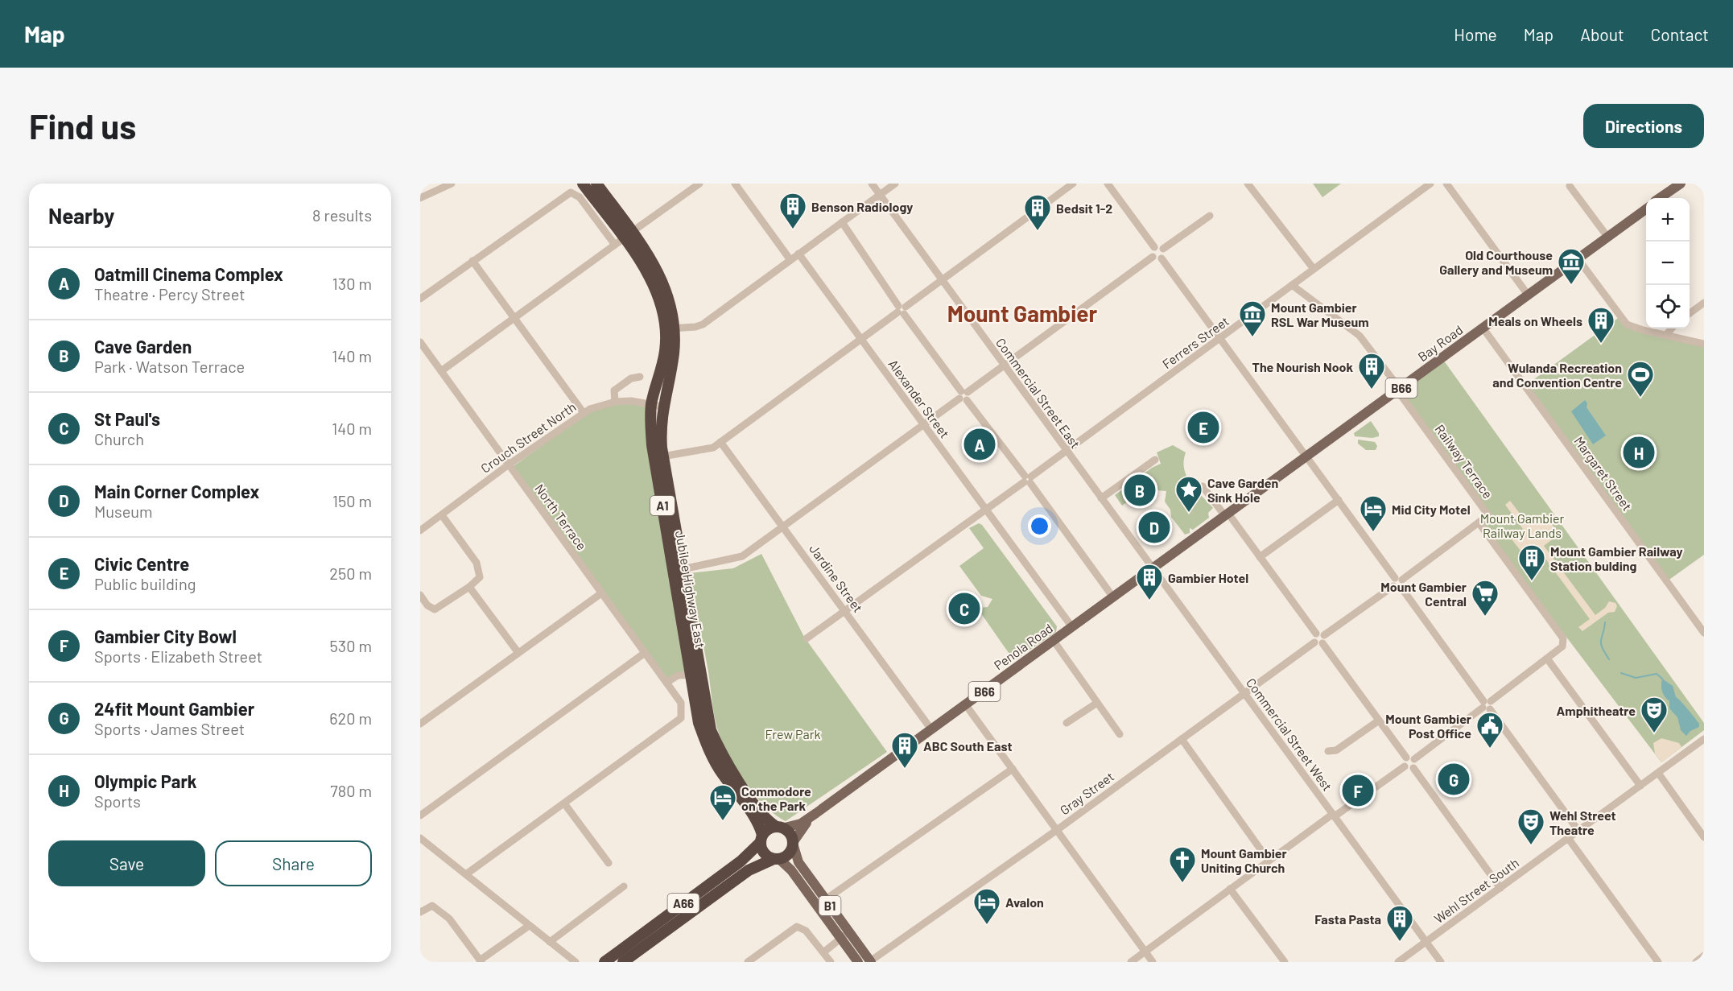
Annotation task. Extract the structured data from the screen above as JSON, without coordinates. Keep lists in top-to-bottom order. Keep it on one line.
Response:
{"streets":{"highway":["A1","Jubilee Highway East","A66"],"main road":["Bay Road","B66","Penola Road","B1"],"street":["Ferrers Street","Commercial Street East","Alexander Street","Crouch Street North","Railway Terrace","Margaret Street","North Terrace","Jardine Street","Commercial Street West","Gray Street","Wehl Street South"]},"crossings":[["Ferrers Street","Commercial Street East"],["Ferrers Street","Alexander Street"],["Ferrers Street","Jardine Street"],["Bay Road","Commercial Street East"],["Bay Road","Railway Terrace"],["Bay Road","Margaret Street"],["Bay Road","Penola Road"],["Bay Road","Commercial Street West"],["Commercial Street East","Penola Road"],["Commercial Street East","Commercial Street West"],["Alexander Street","Penola Road"],["Crouch Street North","North Terrace"],["Crouch Street North","Jubilee Highway East"],["Railway Terrace","Gray Street"],["A1","Jubilee Highway East"],["A1","Penola Road"],["A1","A66"],["A1","B1"],["Jardine Street","Penola Road"],["Jubilee Highway East","Penola Road"],["Jubilee Highway East","A66"],["Jubilee Highway East","B1"],["Penola Road","Commercial Street West"],["Penola Road","A66"],["Penola Road","B1"],["Commercial Street West","Gray Street"],["Commercial Street West","Wehl Street South"],["Gray Street","B1"],["A66","B1"]],"districts":["Mount Gambier"],"parks":["Mount Gambier Railway Lands","Frew Park"],"places":{"building":["Benson Radiology","Bedsit 1-2","Meals on Wheels","The Nourish Nook","Mount Gambier Railway Station bulding","Gambier Hotel","ABC South East","Fasta Pasta"],"museum":["Old Courthouse Gallery and Museum","Mount Gambier RSL War Museum"],"sports":["Wulanda Recreation and Convention Centre"],"place":["Cave Garden Sink Hole"],"hotel":["Mid City Motel","Commodore on the Park","Avalon"],"supermarket":["Mount Gambier Central"],"theatre":["Amphitheatre","Wehl Street Theatre"],"public building":["Mount Gambier Post Office"],"church":["Mount Gambier Uniting Church"]},"page":{"header":"Map","nav":["Home","Map","About","Contact"],"buttons":["Directions",["Save","Share"]],"title":"Find us","heading":["Nearby","8 results"],"map_buttons":["+","−"],"list":[{"mark":"A","name":"Oatmill Cinema Complex","note":"Theatre · Percy Street","value":"130 m"},{"mark":"B","name":"Cave Garden","note":"Park · Watson Terrace","value":"140 m"},{"mark":"C","name":"St Paul's","note":"Church","value":"140 m"},{"mark":"D","name":"Main Corner Complex","note":"Museum","value":"150 m"},{"mark":"E","name":"Civic Centre","note":"Public building","value":"250 m"},{"mark":"F","name":"Gambier City Bowl","note":"Sports · Elizabeth Street","value":"530 m"},{"mark":"G","name":"24fit Mount Gambier","note":"Sports · James Street","value":"620 m"},{"mark":"H","name":"Olympic Park","note":"Sports","value":"780 m"}],"pins":["E","A","H","B","D","C","G","F"]}}
